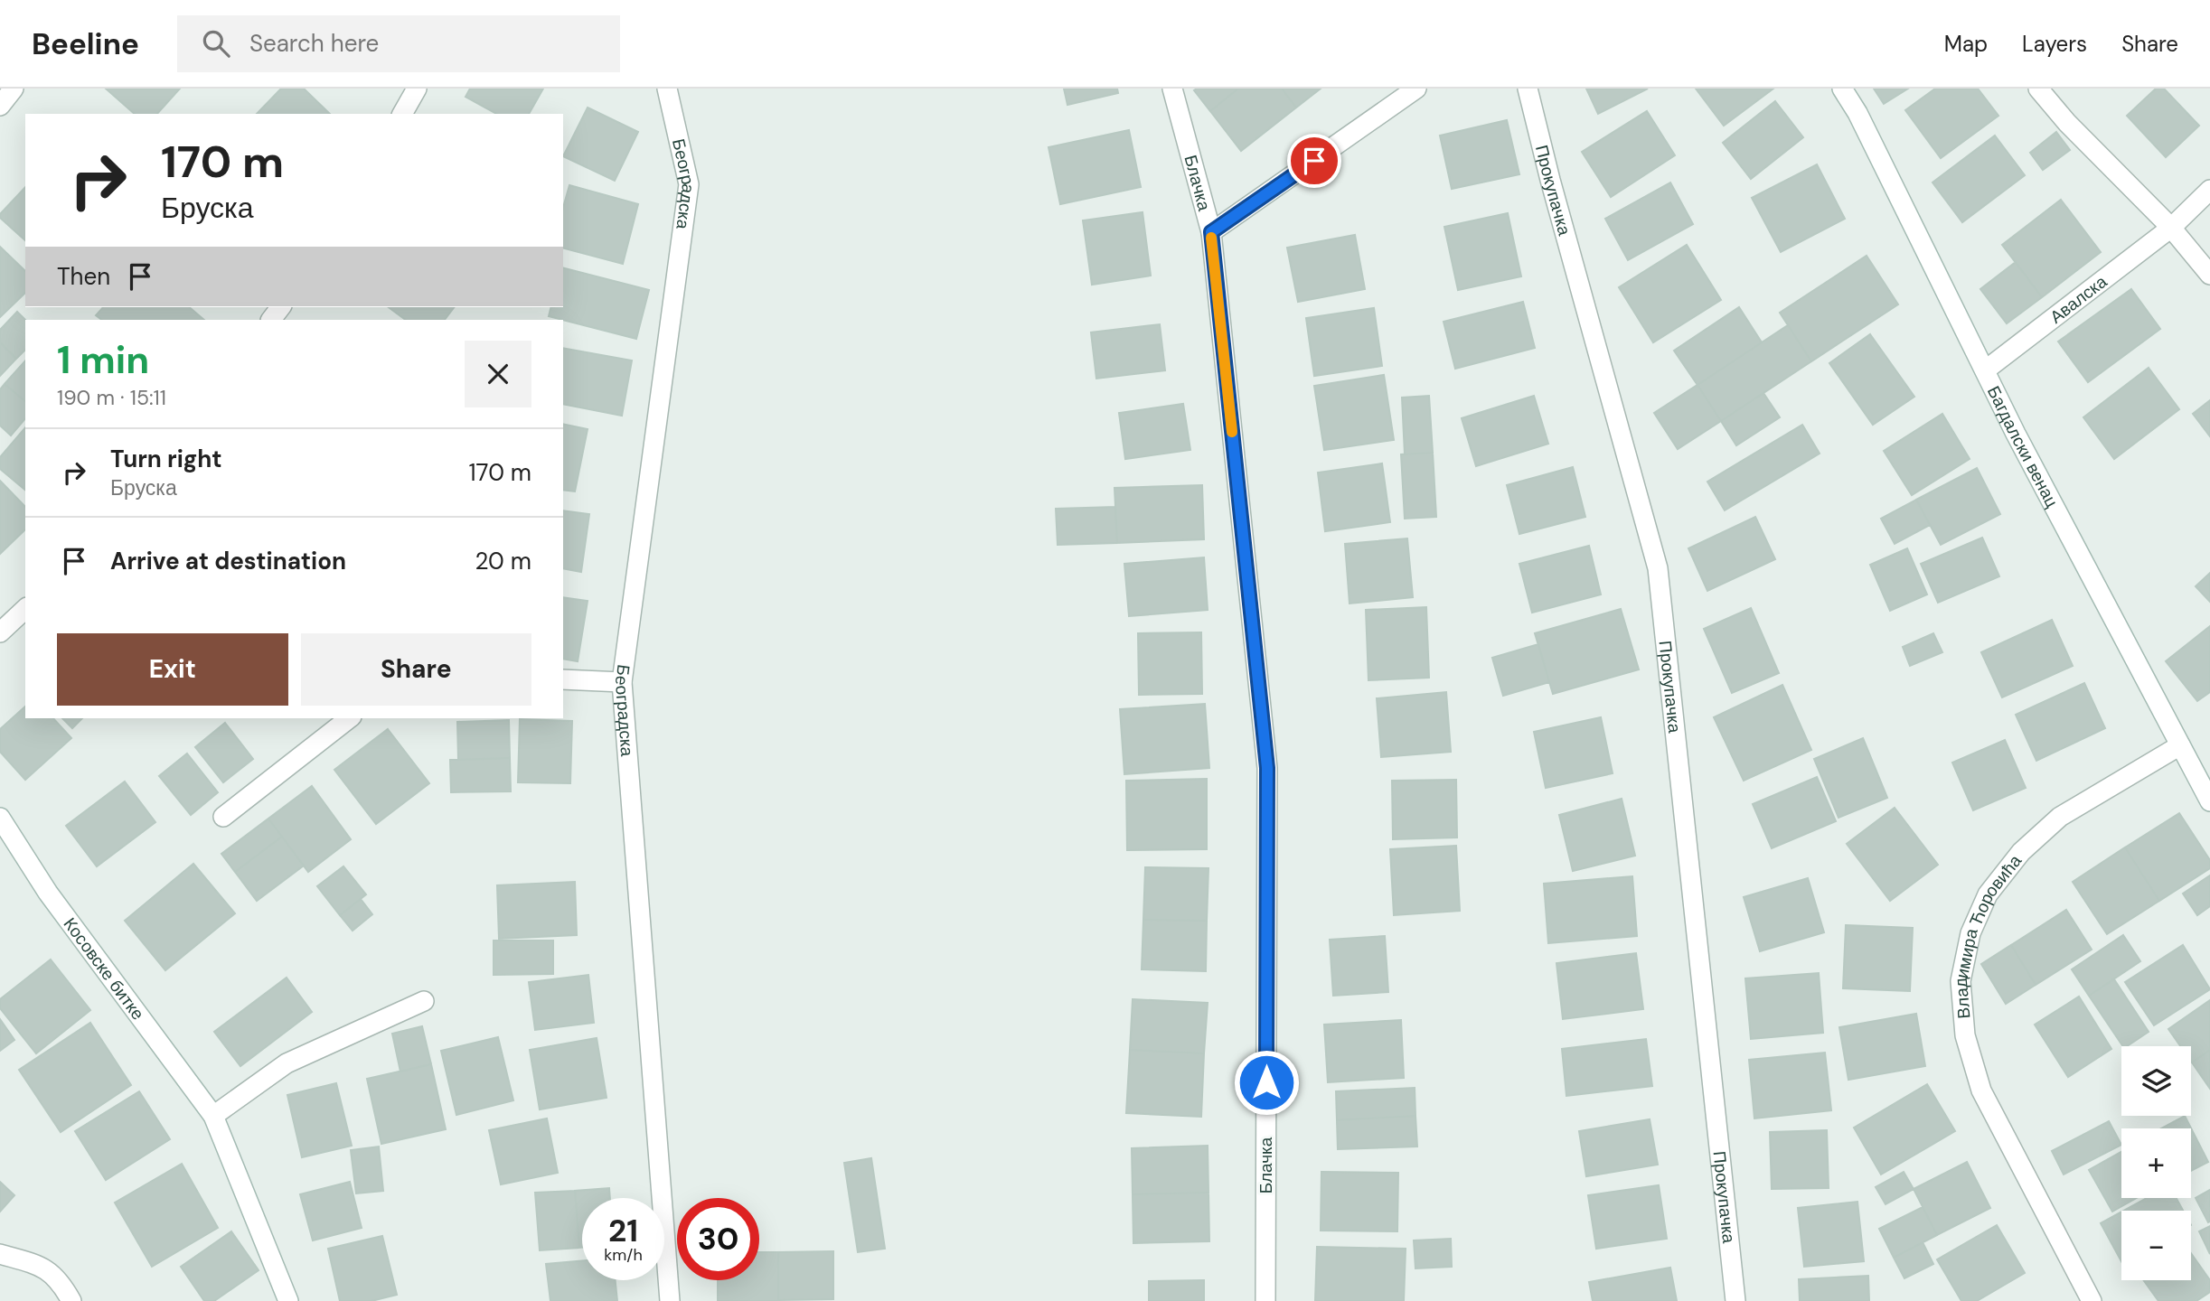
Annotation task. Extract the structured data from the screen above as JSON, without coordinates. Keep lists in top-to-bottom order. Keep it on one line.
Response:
{"streets":{"street":["Блачка","Београдска","Прокупачка","Авалска","Багдалски венац","Владимира Ћоровића","Косовске битке"]},"crossings":[["Авалска","Багдалски венац"],["Багдалски венац","Владимира Ћоровића"]],"page":{"header":"Beeline","search":"Search here","nav":["Map","Layers","Share"],"turn":["170 m","Бруска"],"then":"Then","heading":["1 min","190 m · 15:11"],"list":[{"name":"Turn right","note":"Бруска","value":"170 m"},{"name":"Arrive at destination","value":"20 m"}],"buttons":["Exit","Share"],"map_buttons":["+","−"],"speed":"21 km/h","limit":"30"}}
